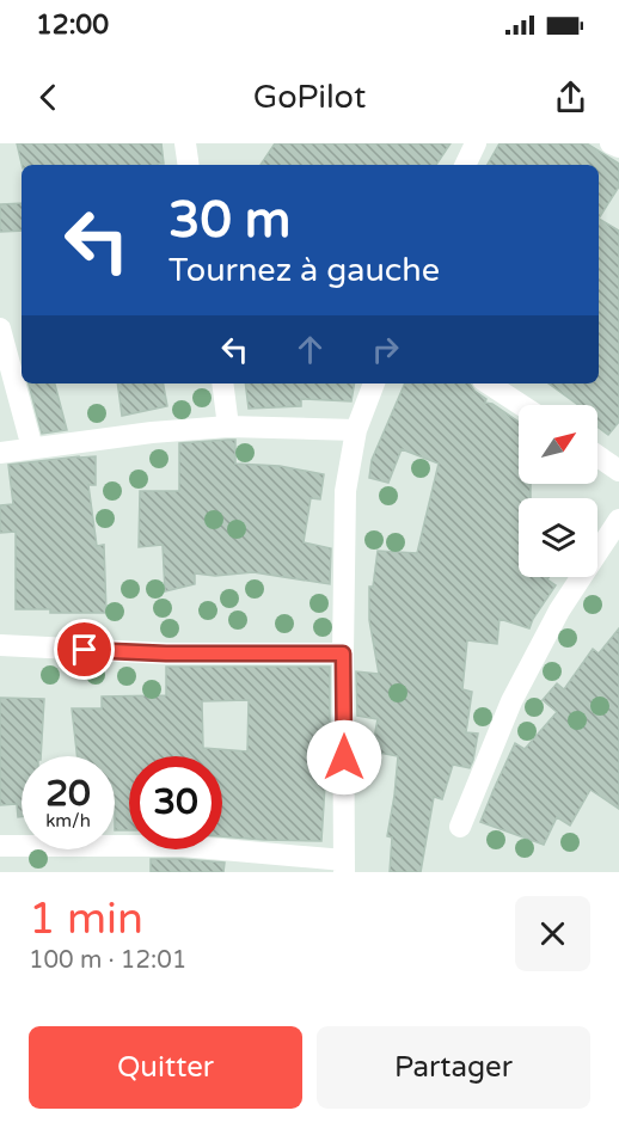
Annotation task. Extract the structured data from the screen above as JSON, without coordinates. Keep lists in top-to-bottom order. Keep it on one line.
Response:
{"north":"top right","page":{"status":"12:00","header":"GoPilot","turn":["30 m","Tournez à gauche"],"speed":"20 km/h","limit":"30","heading":["1 min","100 m · 12:01"],"buttons":["Quitter","Partager"]}}
